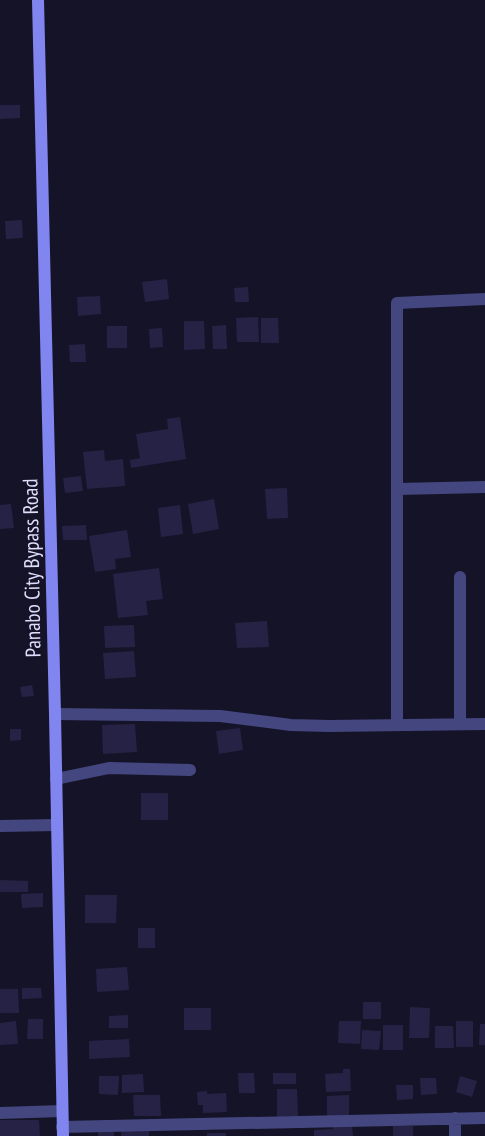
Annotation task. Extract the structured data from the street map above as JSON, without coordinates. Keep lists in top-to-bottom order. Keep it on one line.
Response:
{"streets":{"main road":["Panabo City Bypass Road"]}}
